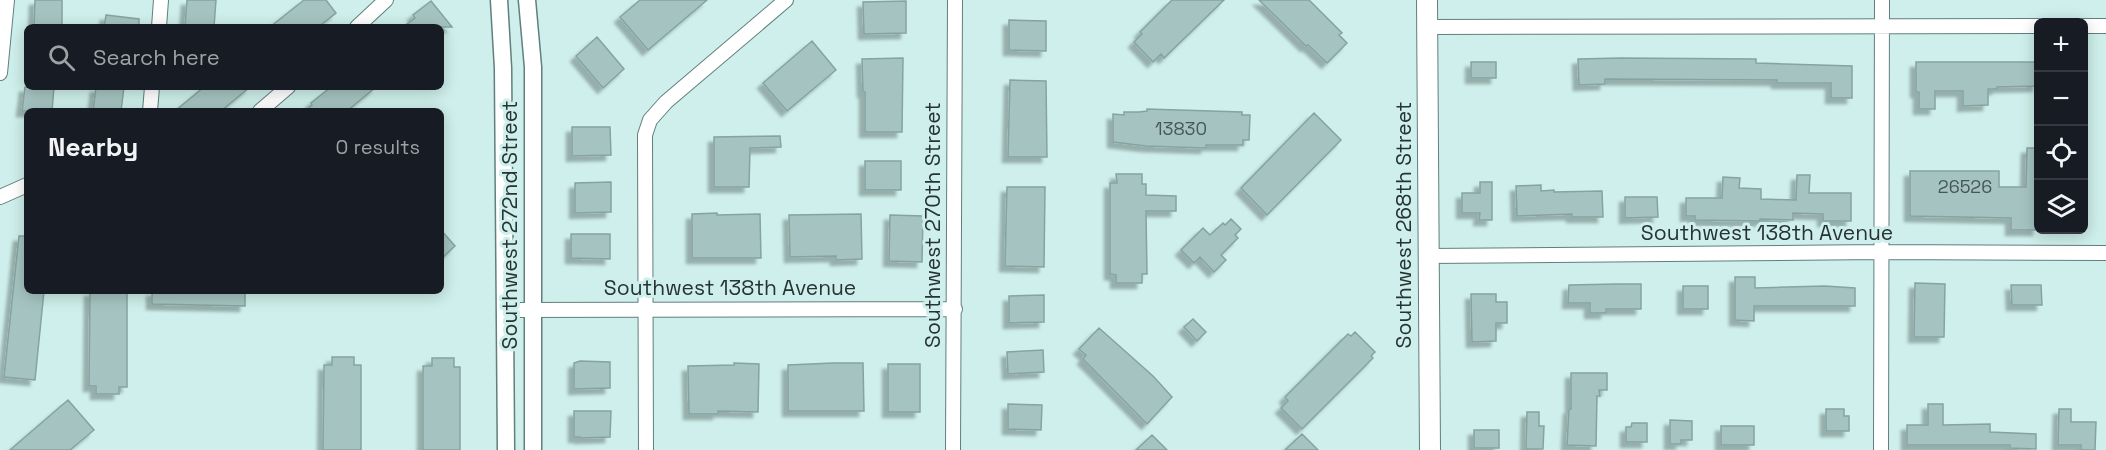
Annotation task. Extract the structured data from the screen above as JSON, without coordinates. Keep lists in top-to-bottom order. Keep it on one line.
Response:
{"streets":{"main road":["Southwest 268th Street"],"street":["Southwest 272nd Street","Southwest 270th Street","Southwest 138th Avenue"]},"crossings":[["Southwest 272nd Street","Southwest 138th Avenue"],["Southwest 270th Street","Southwest 138th Avenue"],["Southwest 268th Street","Southwest 138th Avenue"]],"house_numbers":["13830","26526"],"page":{"map_buttons":["+","−"],"search":"Search here","heading":["Nearby","0 results"]}}
